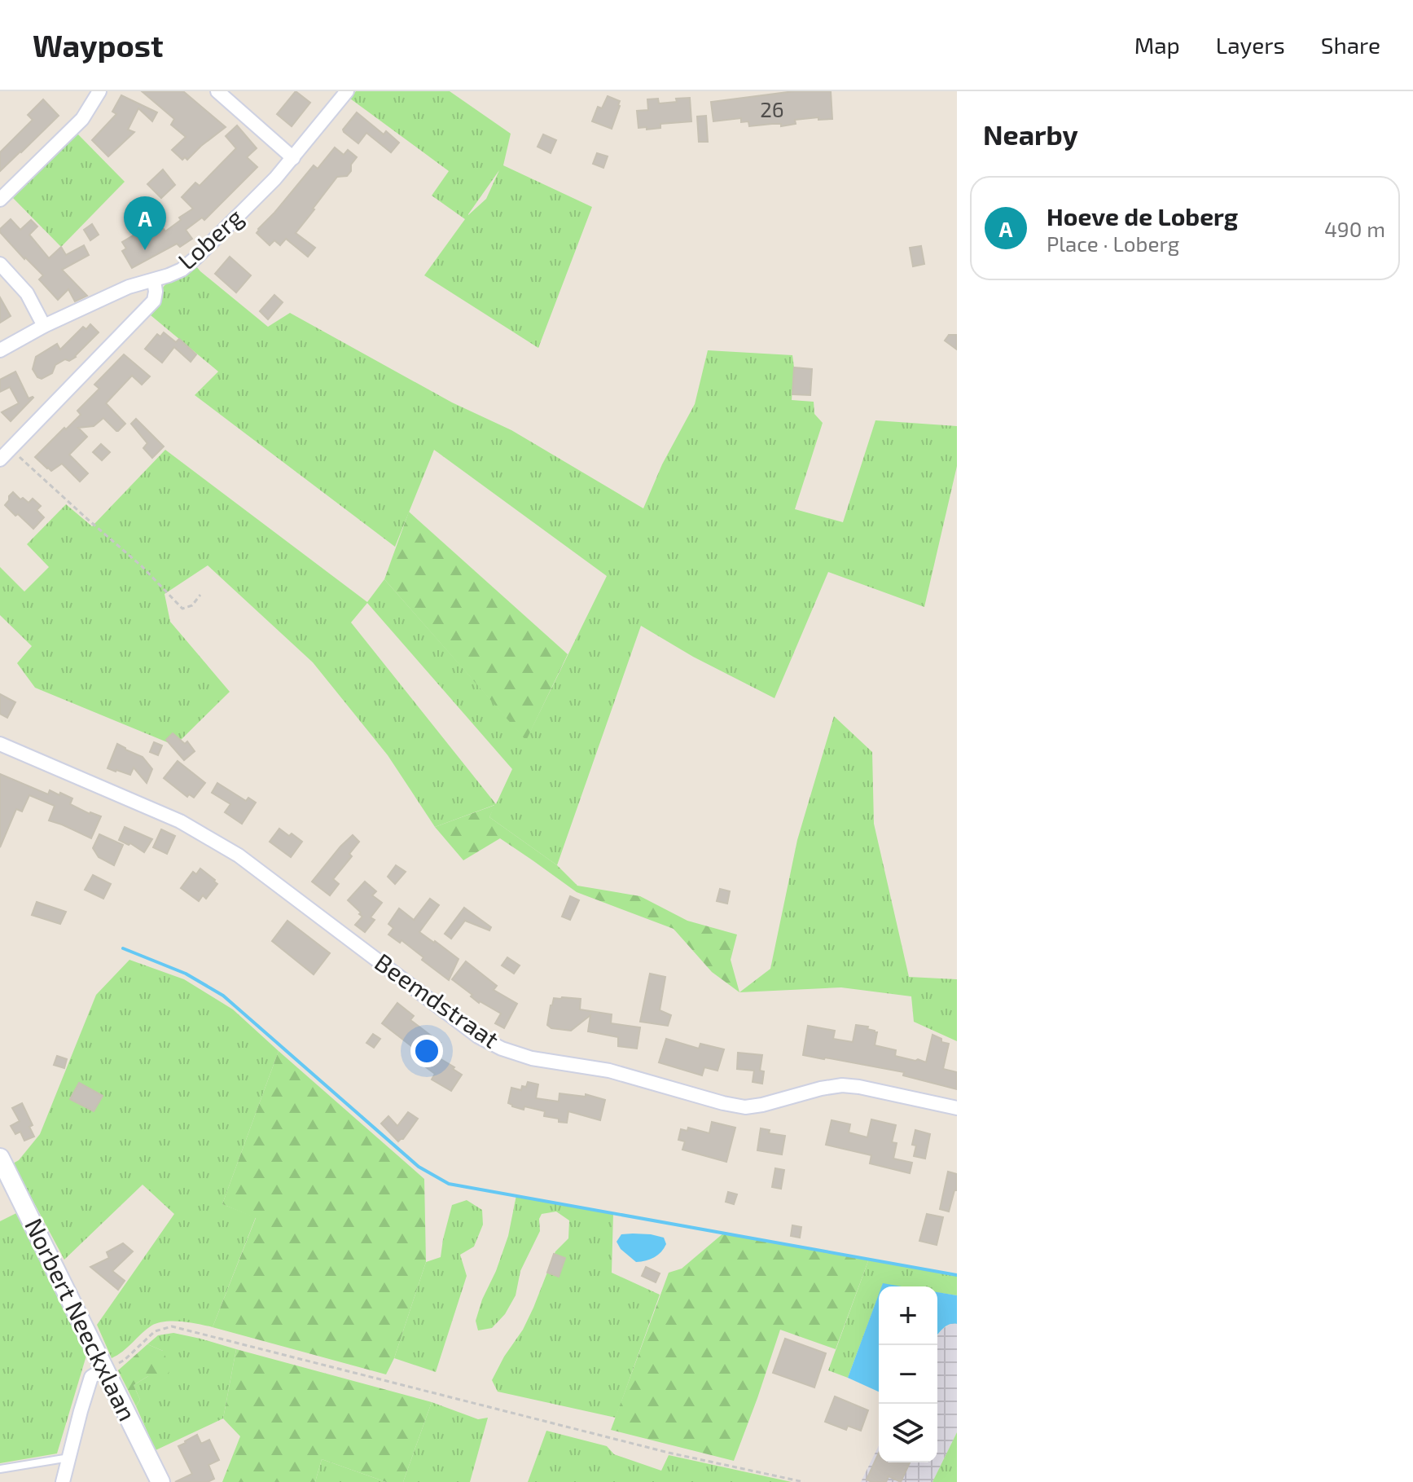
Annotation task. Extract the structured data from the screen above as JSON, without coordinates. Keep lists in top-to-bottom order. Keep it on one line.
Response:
{"streets":{"main road":["Norbert Neeckxlaan"],"street":["Loberg","Beemdstraat"]},"house_numbers":["26"],"page":{"header":"Waypost","nav":["Map","Layers","Share"],"heading":"Nearby","list":[{"mark":"A","name":"Hoeve de Loberg","note":"Place · Loberg","value":"490 m"}],"pins":"A","map_buttons":["+","−"]}}
